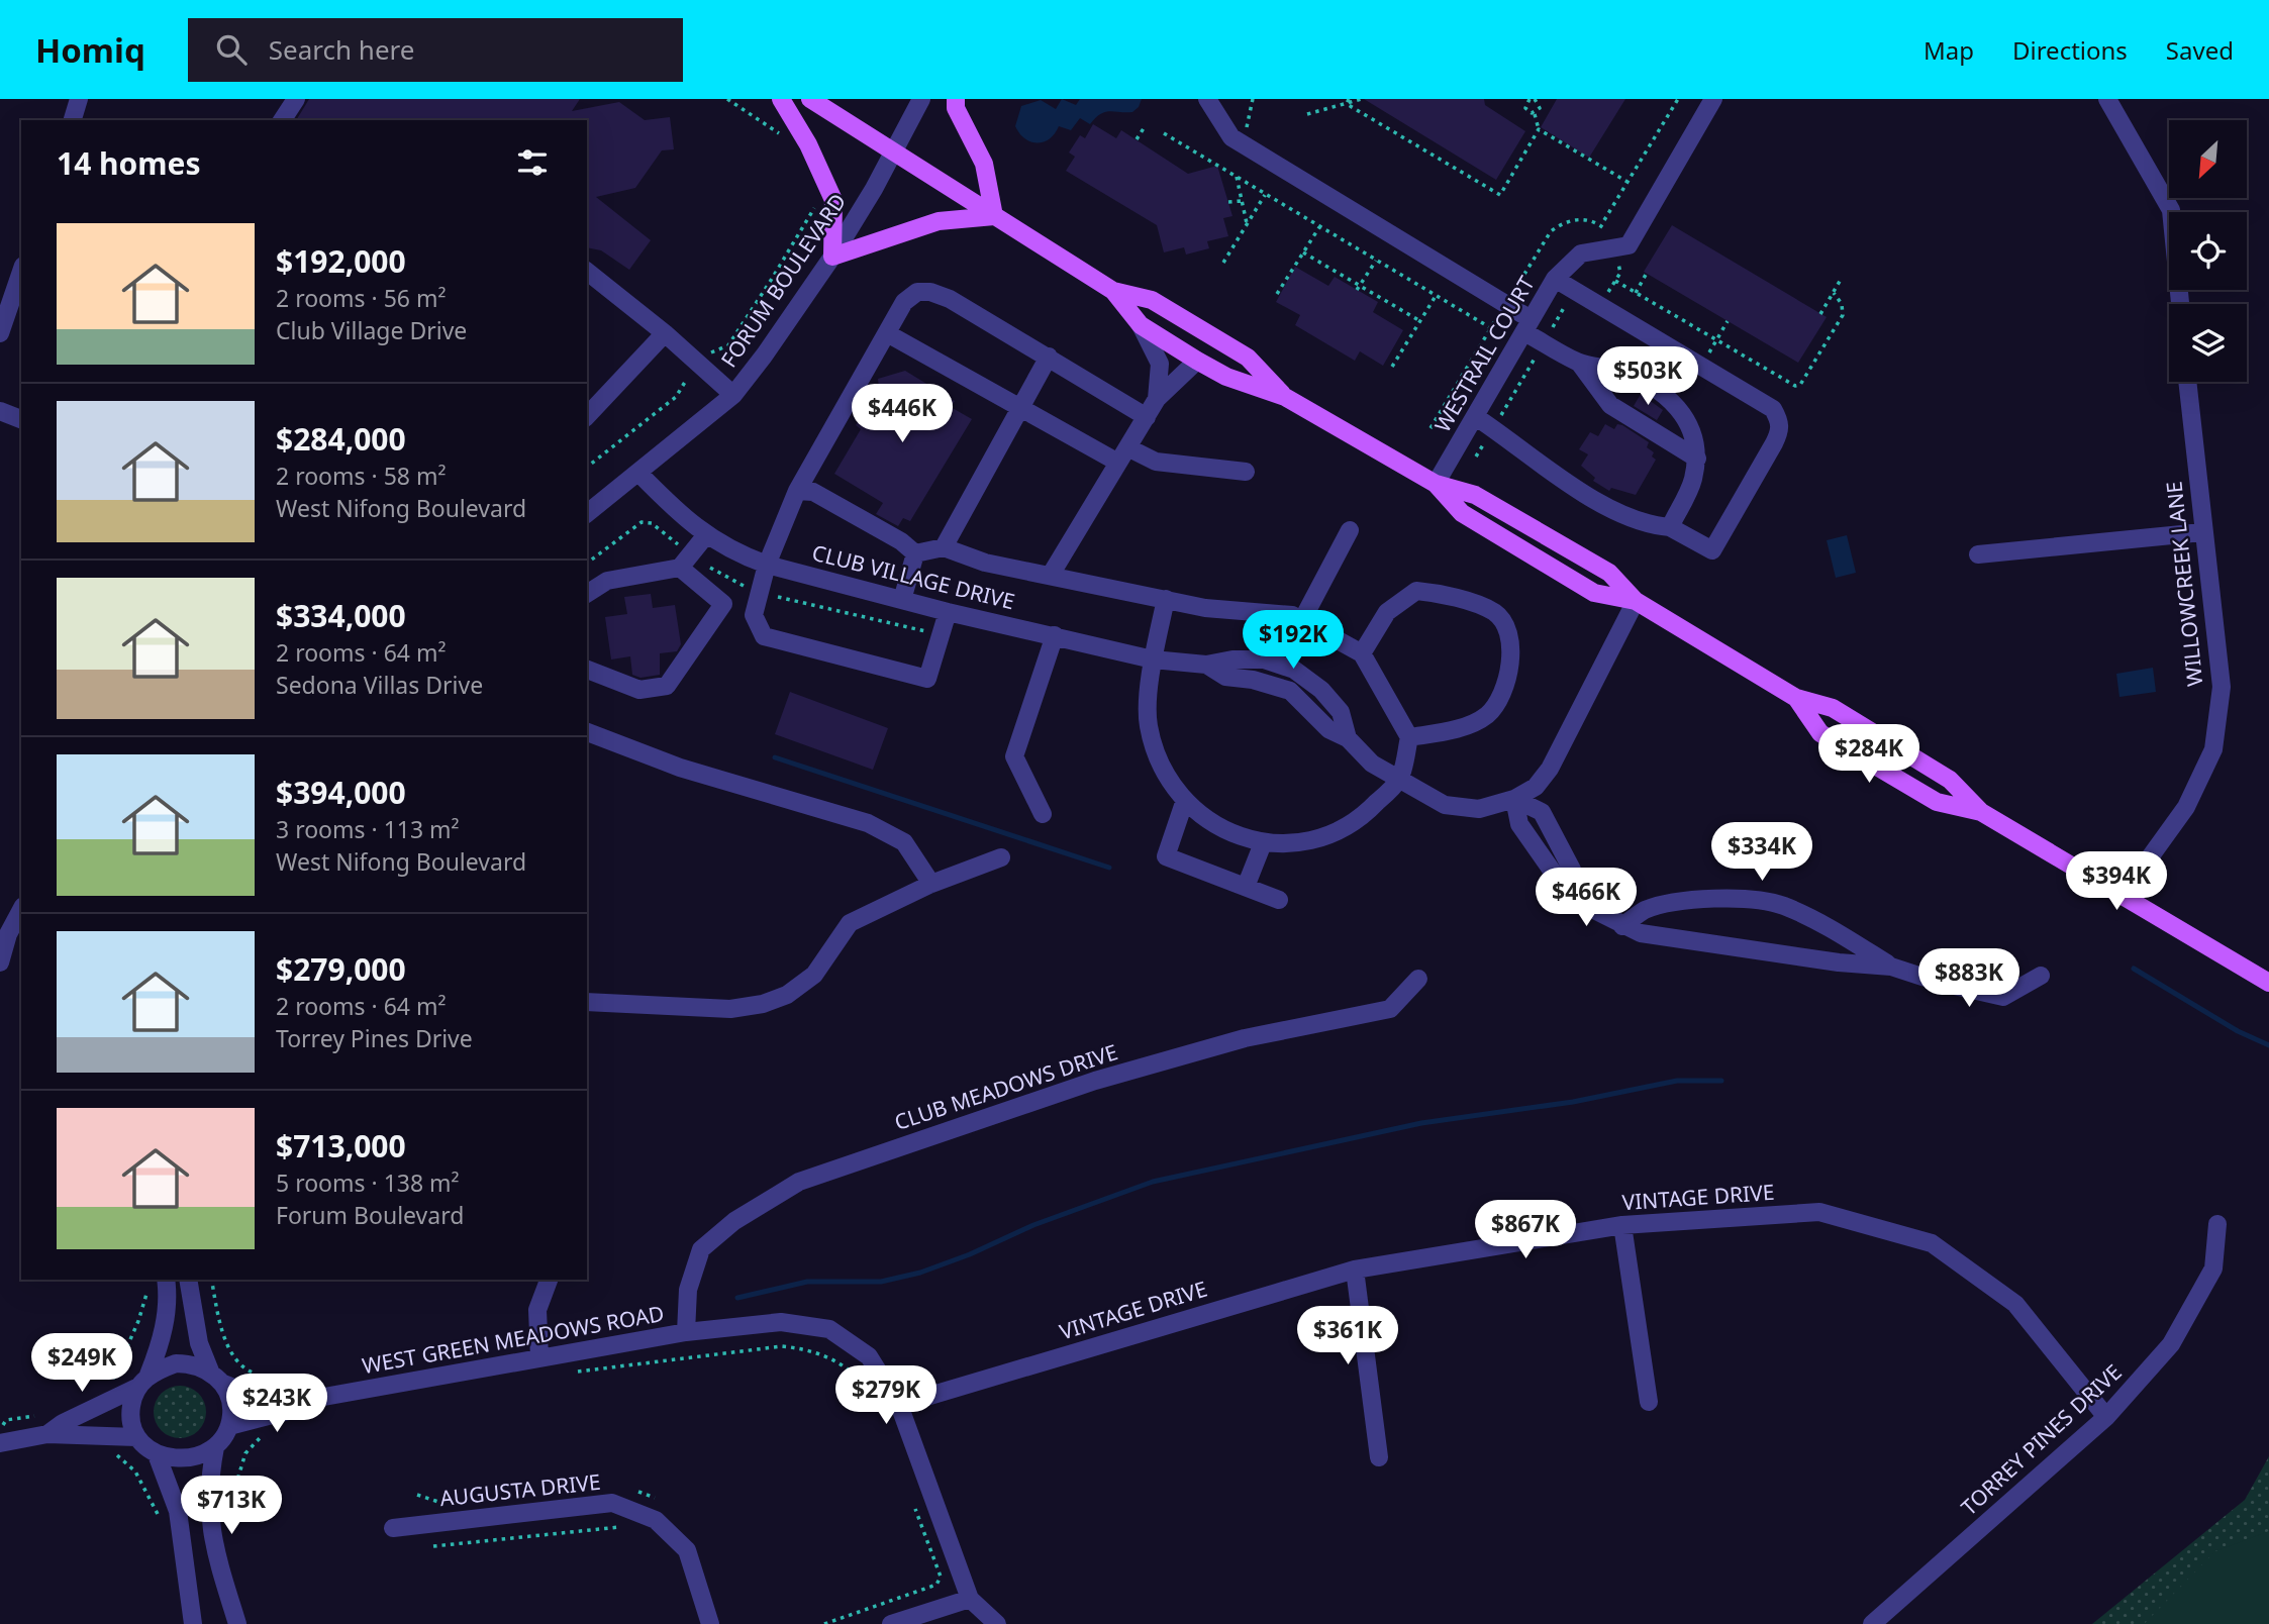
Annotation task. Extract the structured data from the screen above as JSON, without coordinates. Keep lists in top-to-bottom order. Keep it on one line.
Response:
{"streets":{"street":["FORUM BOULEVARD","WESTRAIL COURT","CLUB VILLAGE DRIVE","WILLOWCREEK LANE","CLUB MEADOWS DRIVE","VINTAGE DRIVE","WEST GREEN MEADOWS ROAD","TORREY PINES DRIVE","AUGUSTA DRIVE"]},"crossings":[["FORUM BOULEVARD","CLUB VILLAGE DRIVE"],["CLUB MEADOWS DRIVE","WEST GREEN MEADOWS ROAD"],["VINTAGE DRIVE","TORREY PINES DRIVE"]],"north":"bottom left","page":{"header":"Homiq","search":"Search here","nav":["Map","Directions","Saved"],"heading":"14 homes","list":[{"name":"$192,000","note":"2 rooms · 56 m² · Club Village Drive"},{"name":"$284,000","note":"2 rooms · 58 m² · West Nifong Boulevard"},{"name":"$334,000","note":"2 rooms · 64 m² · Sedona Villas Drive"},{"name":"$394,000","note":"3 rooms · 113 m² · West Nifong Boulevard"},{"name":"$279,000","note":"2 rooms · 64 m² · Torrey Pines Drive"},{"name":"$713,000","note":"5 rooms · 138 m² · Forum Boulevard"}],"price":["$503K","$446K","$192K","$284K","$334K","$394K","$466K","$883K","$867K","$361K","$249K","$279K","$243K","$713K"]}}
